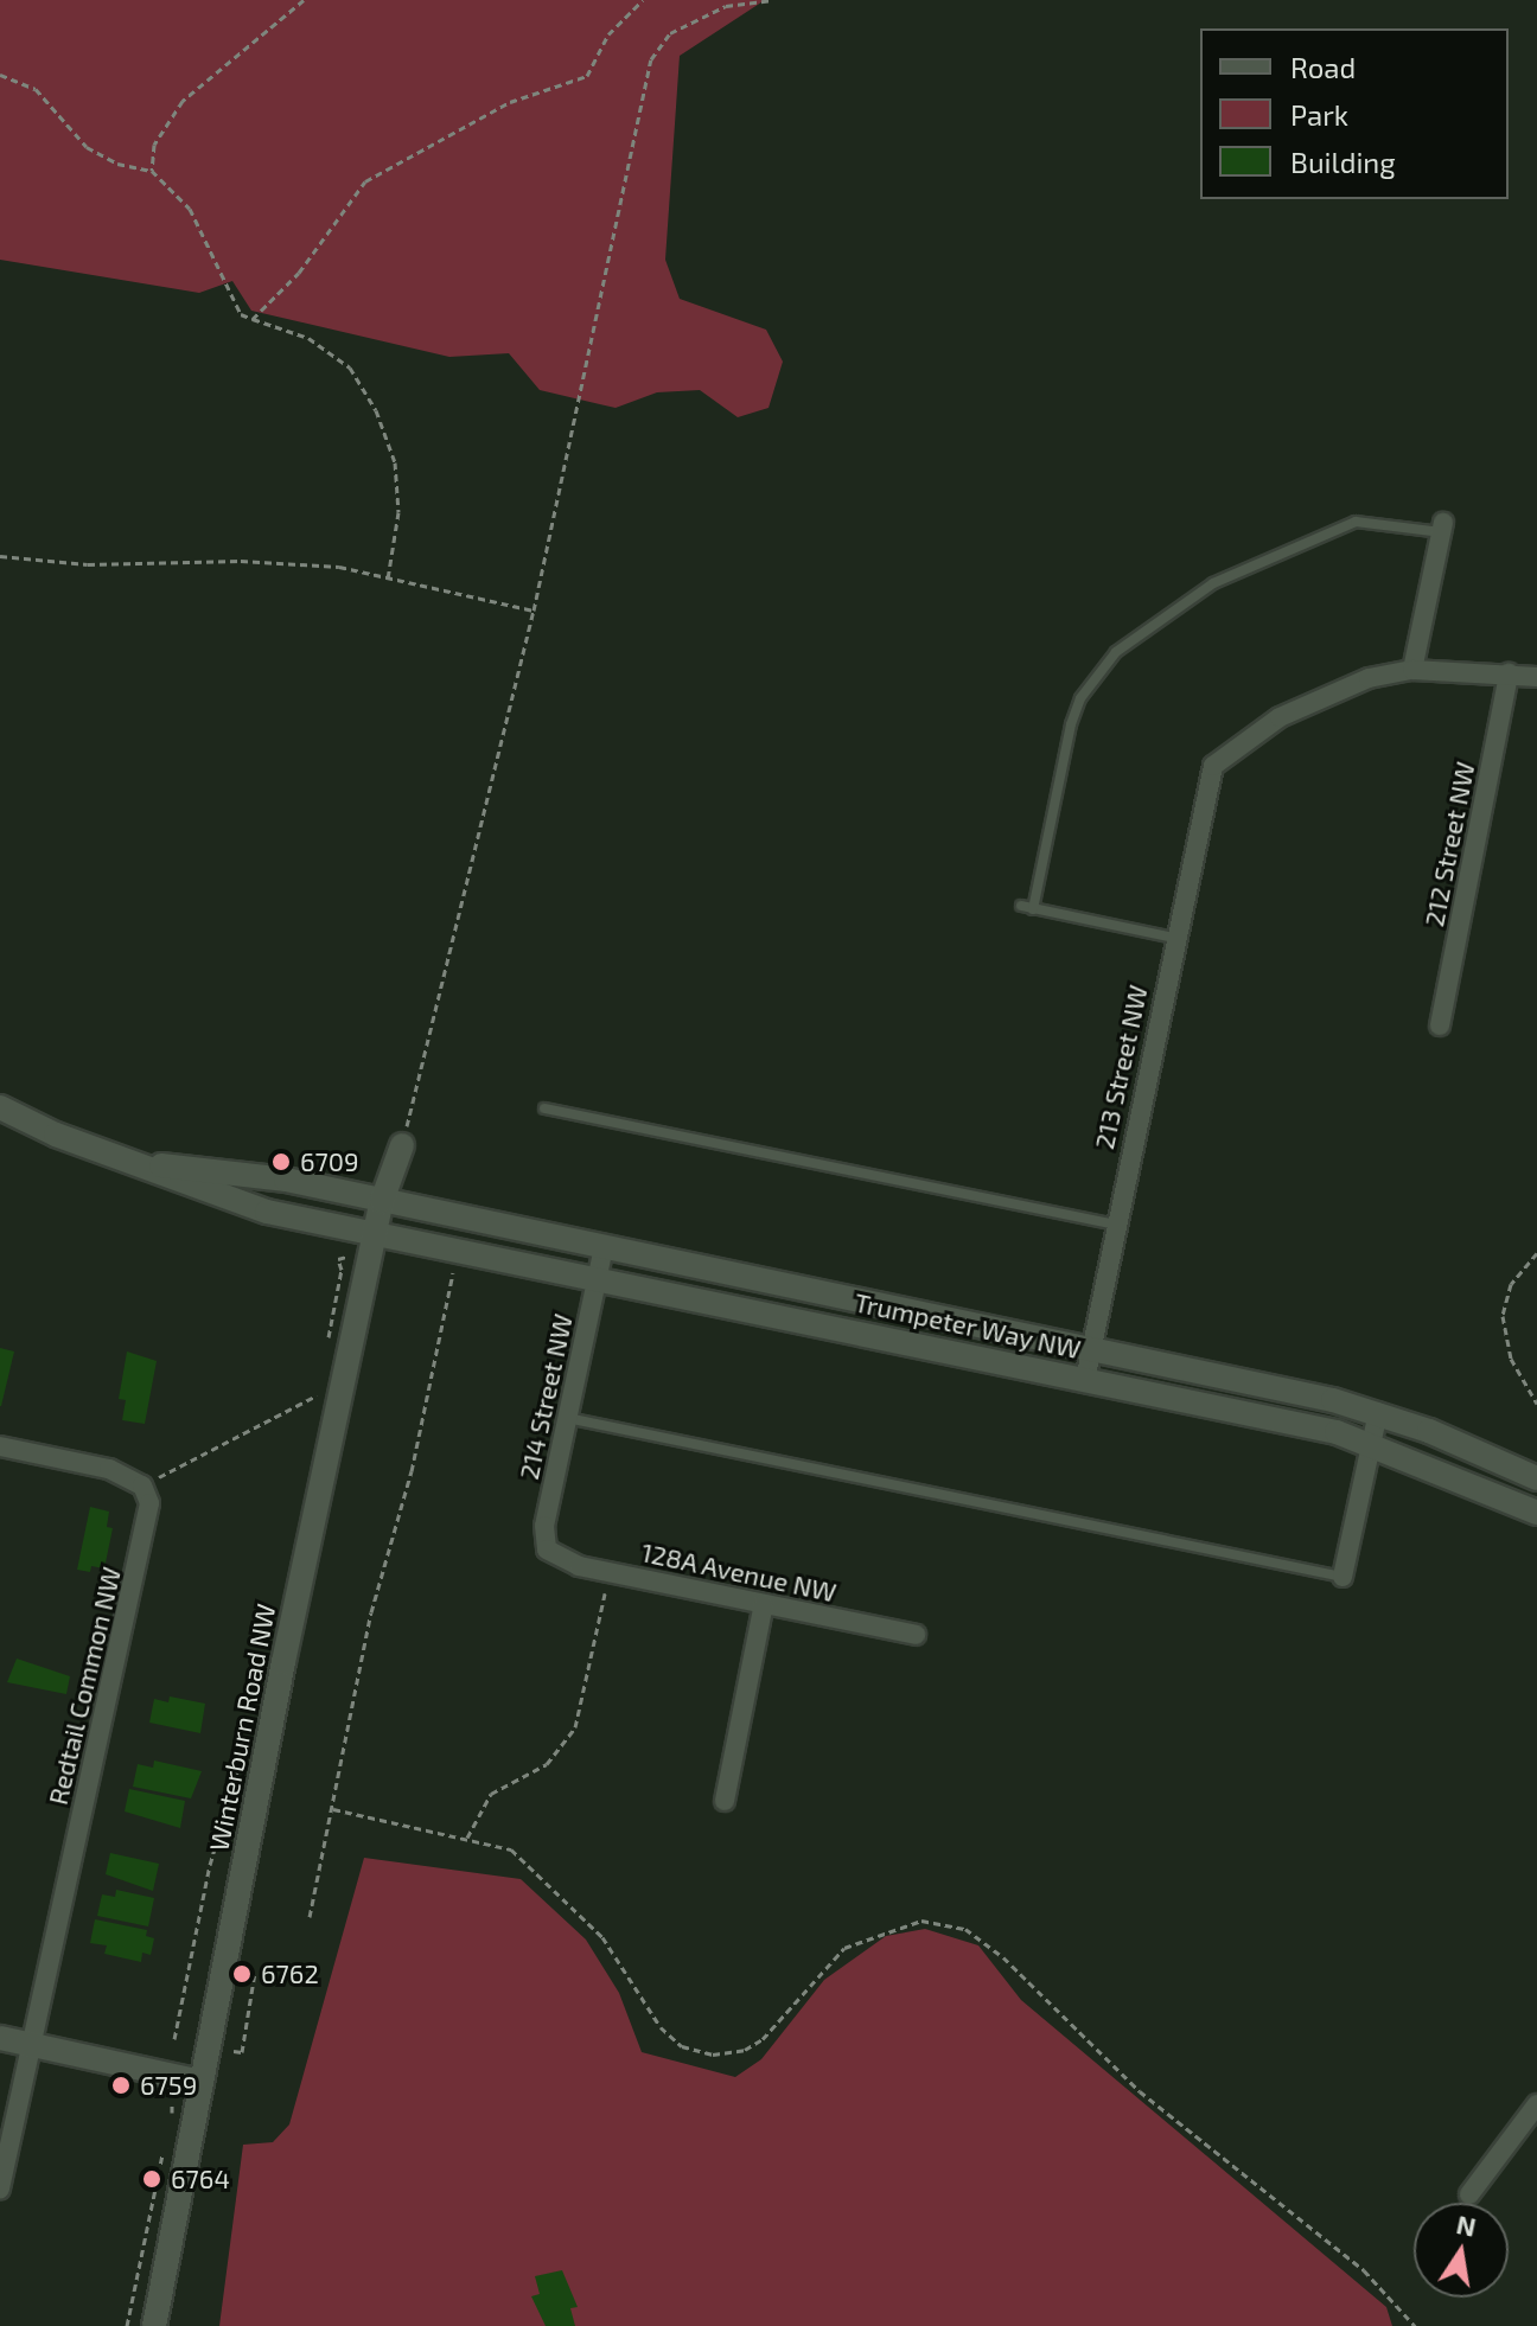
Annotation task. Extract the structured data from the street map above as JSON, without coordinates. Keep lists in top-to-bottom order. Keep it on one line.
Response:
{"streets":{"street":["212 Street NW","213 Street NW","Trumpeter Way NW","214 Street NW","128A Avenue NW","Redtail Common NW","Winterburn Road NW"]},"crossings":[["213 Street NW","Trumpeter Way NW"],["Trumpeter Way NW","214 Street NW"],["Trumpeter Way NW","Winterburn Road NW"],["214 Street NW","128A Avenue NW"]],"places":["6709","6762","6759","6764"],"legend":["Road","Park","Building"],"north":"top"}
